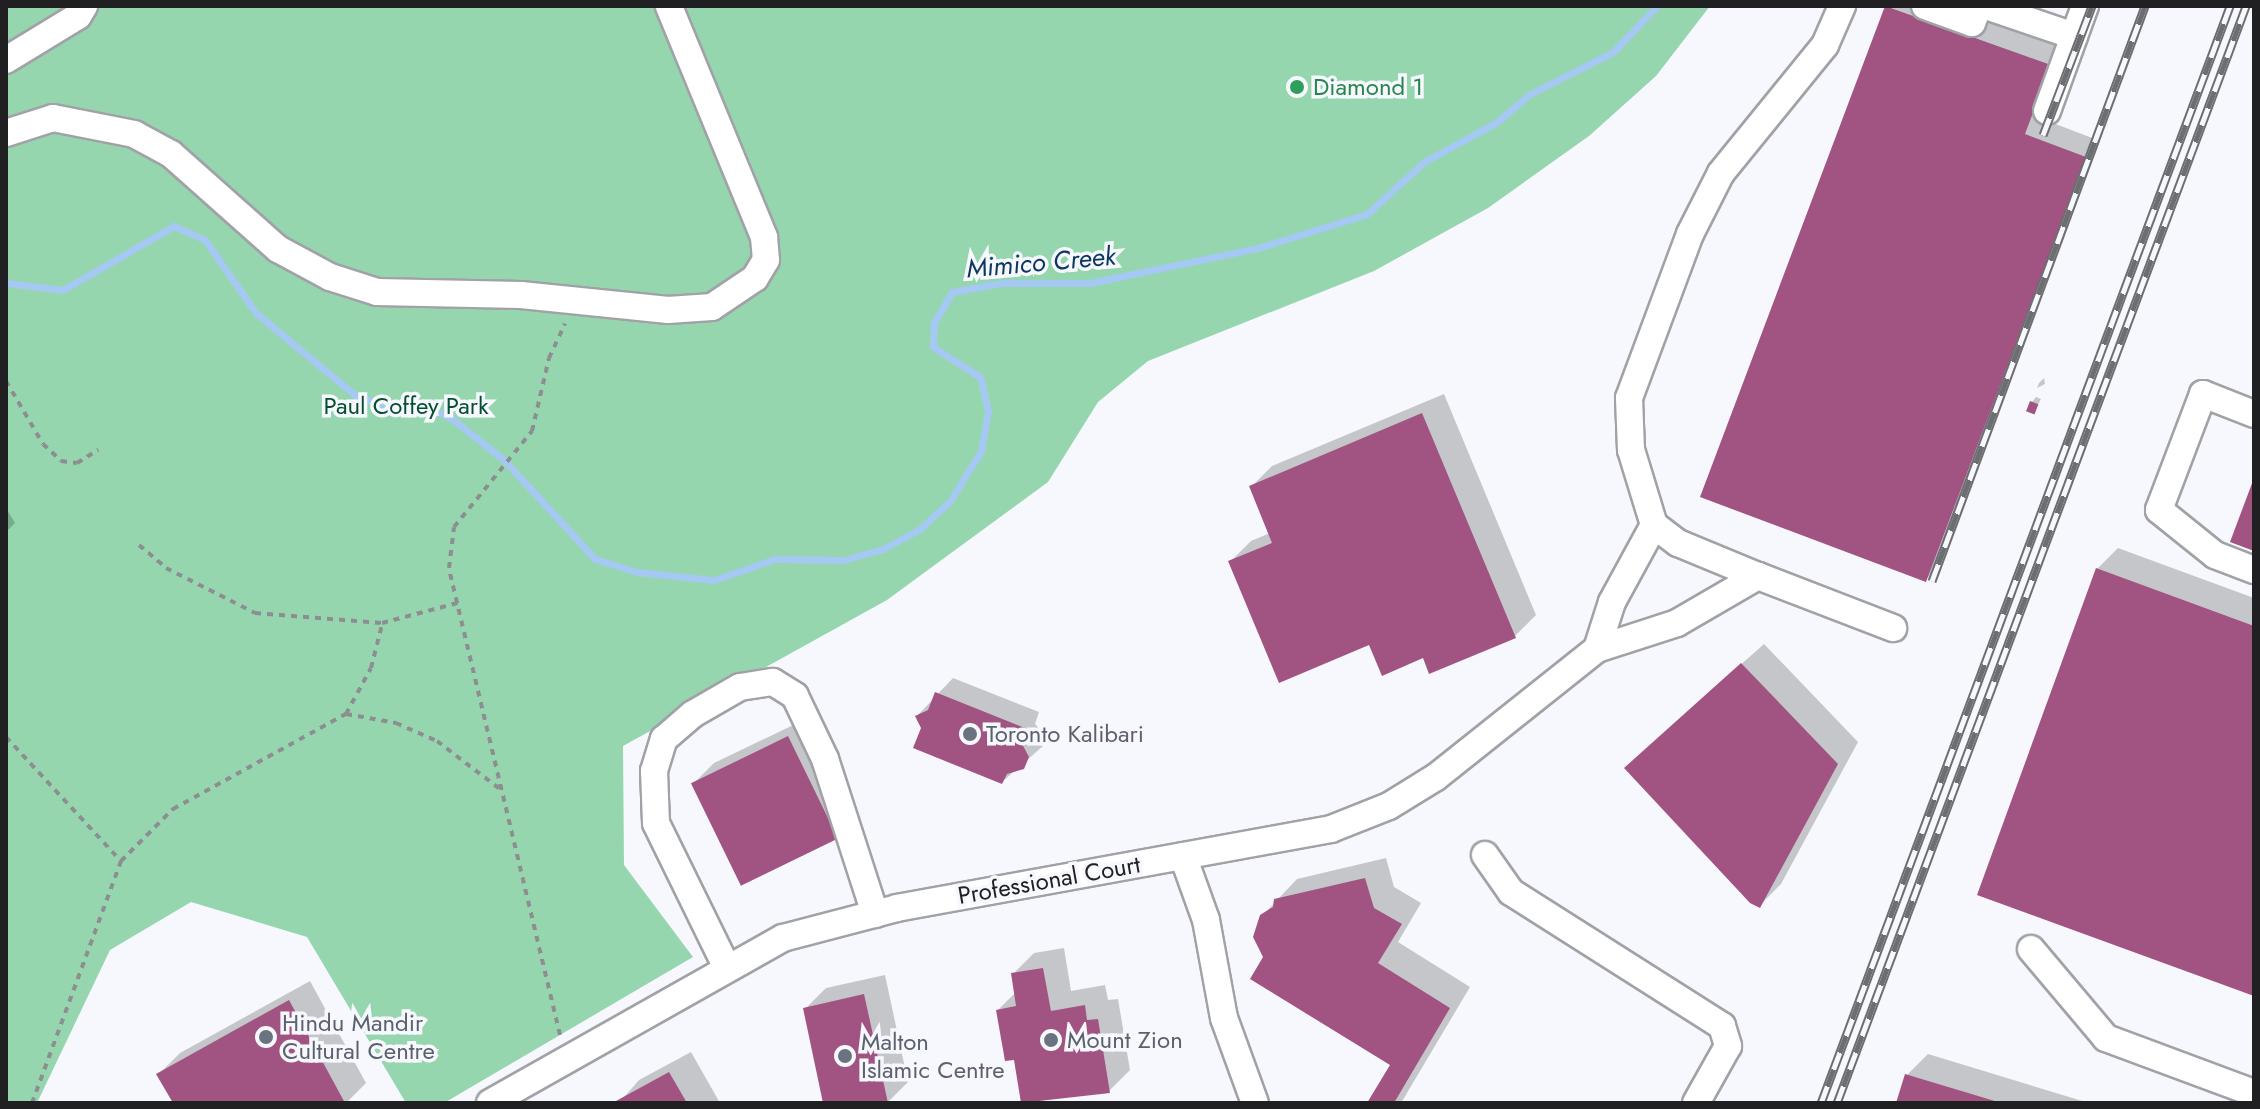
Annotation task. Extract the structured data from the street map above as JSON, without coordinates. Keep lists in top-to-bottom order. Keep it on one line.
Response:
{"streets":{"street":["Professional Court"]},"water":["Mimico Creek"],"parks":["Paul Coffey Park"],"places":["Diamond 1","Toronto Kalibari","Hindu Mandir Cultural Centre","Mount Zion","Malton Islamic Centre"]}
